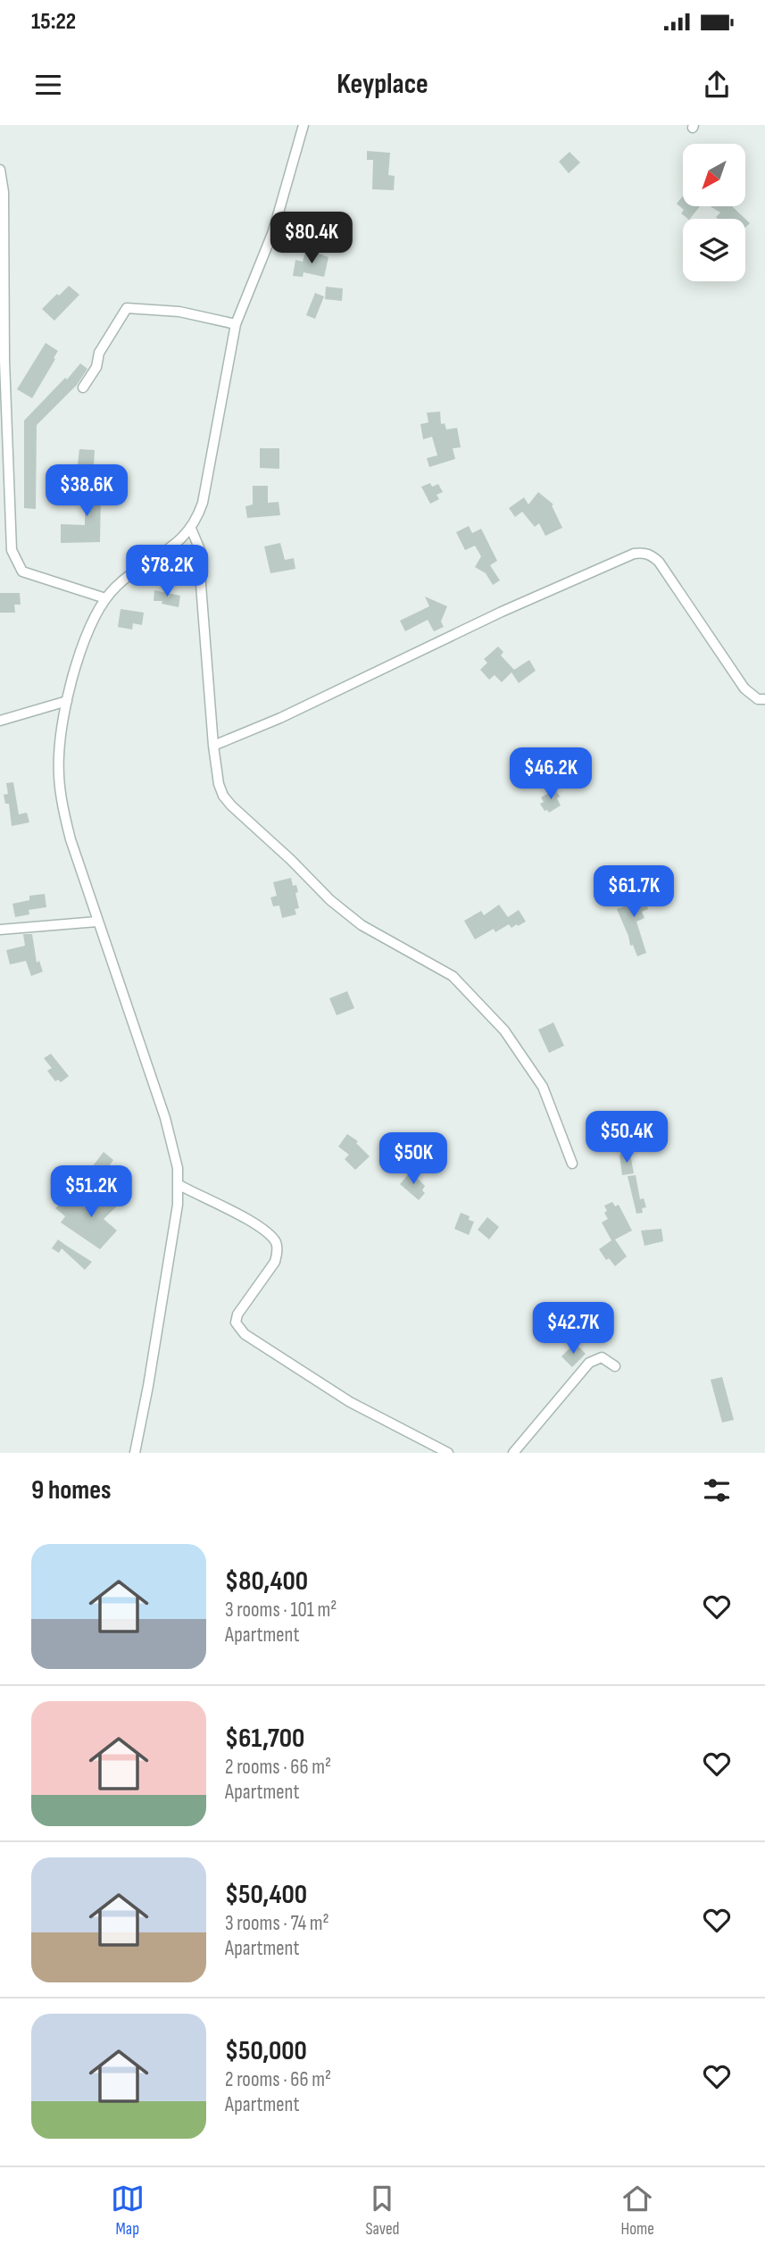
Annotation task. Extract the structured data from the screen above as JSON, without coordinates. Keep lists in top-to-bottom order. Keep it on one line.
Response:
{"north":"bottom left","page":{"status":"15:22","header":"Keyplace","price":["$80.4K","$38.6K","$78.2K","$46.2K","$61.7K","$50.4K","$50K","$51.2K","$42.7K"],"heading":"9 homes","list":[{"name":"$80,400","note":"3 rooms · 101 m² · Apartment"},{"name":"$61,700","note":"2 rooms · 66 m² · Apartment"},{"name":"$50,400","note":"3 rooms · 74 m² · Apartment"},{"name":"$50,000","note":"2 rooms · 66 m² · Apartment"}],"tabs":["Map","Saved","Home"]}}
